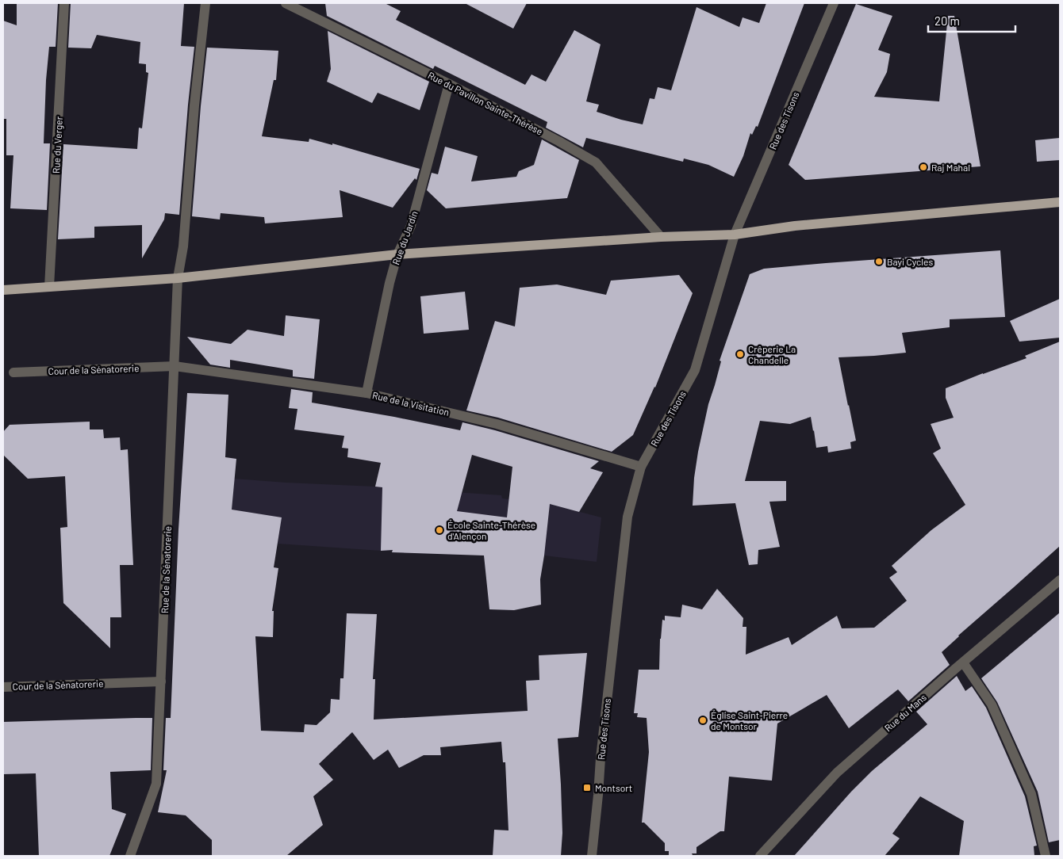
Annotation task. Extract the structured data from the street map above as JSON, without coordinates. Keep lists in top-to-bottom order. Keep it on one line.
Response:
{"streets":{"street":["Rue du Pavillon Sainte-Thérèse","Rue des Tisons","Rue du Verger","Rue du Jardin","Cour de la Sénatorerie","Rue de la Visitation","Rue de la Sénatorerie","Rue du Mans"]},"crossings":[["Rue du Pavillon Sainte-Thérèse","Rue du Jardin"],["Rue des Tisons","Rue de la Visitation"],["Rue du Jardin","Rue de la Visitation"],["Cour de la Sénatorerie","Rue de la Visitation"],["Cour de la Sénatorerie","Rue de la Sénatorerie"],["Rue de la Visitation","Rue de la Sénatorerie"]],"places":{"other":["Raj Mahal","Bayi Cycles","Crêperie La Chandelle","École Sainte-Thérèse d'Alençon","Église Saint-Pierre de Montsor"],"transit":["Montsort"]},"scale_bar":"20 m"}
